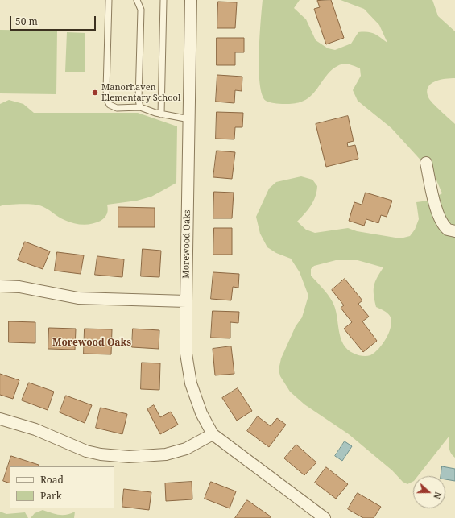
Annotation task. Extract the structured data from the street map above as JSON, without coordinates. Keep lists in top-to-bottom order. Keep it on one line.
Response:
{"streets":{"street":["Morewood Oaks"]},"districts":["Morewood Oaks"],"places":["Manorhaven Elementary School"],"legend":["Road","Park"],"scale_bar":"50 m","north":"right"}
